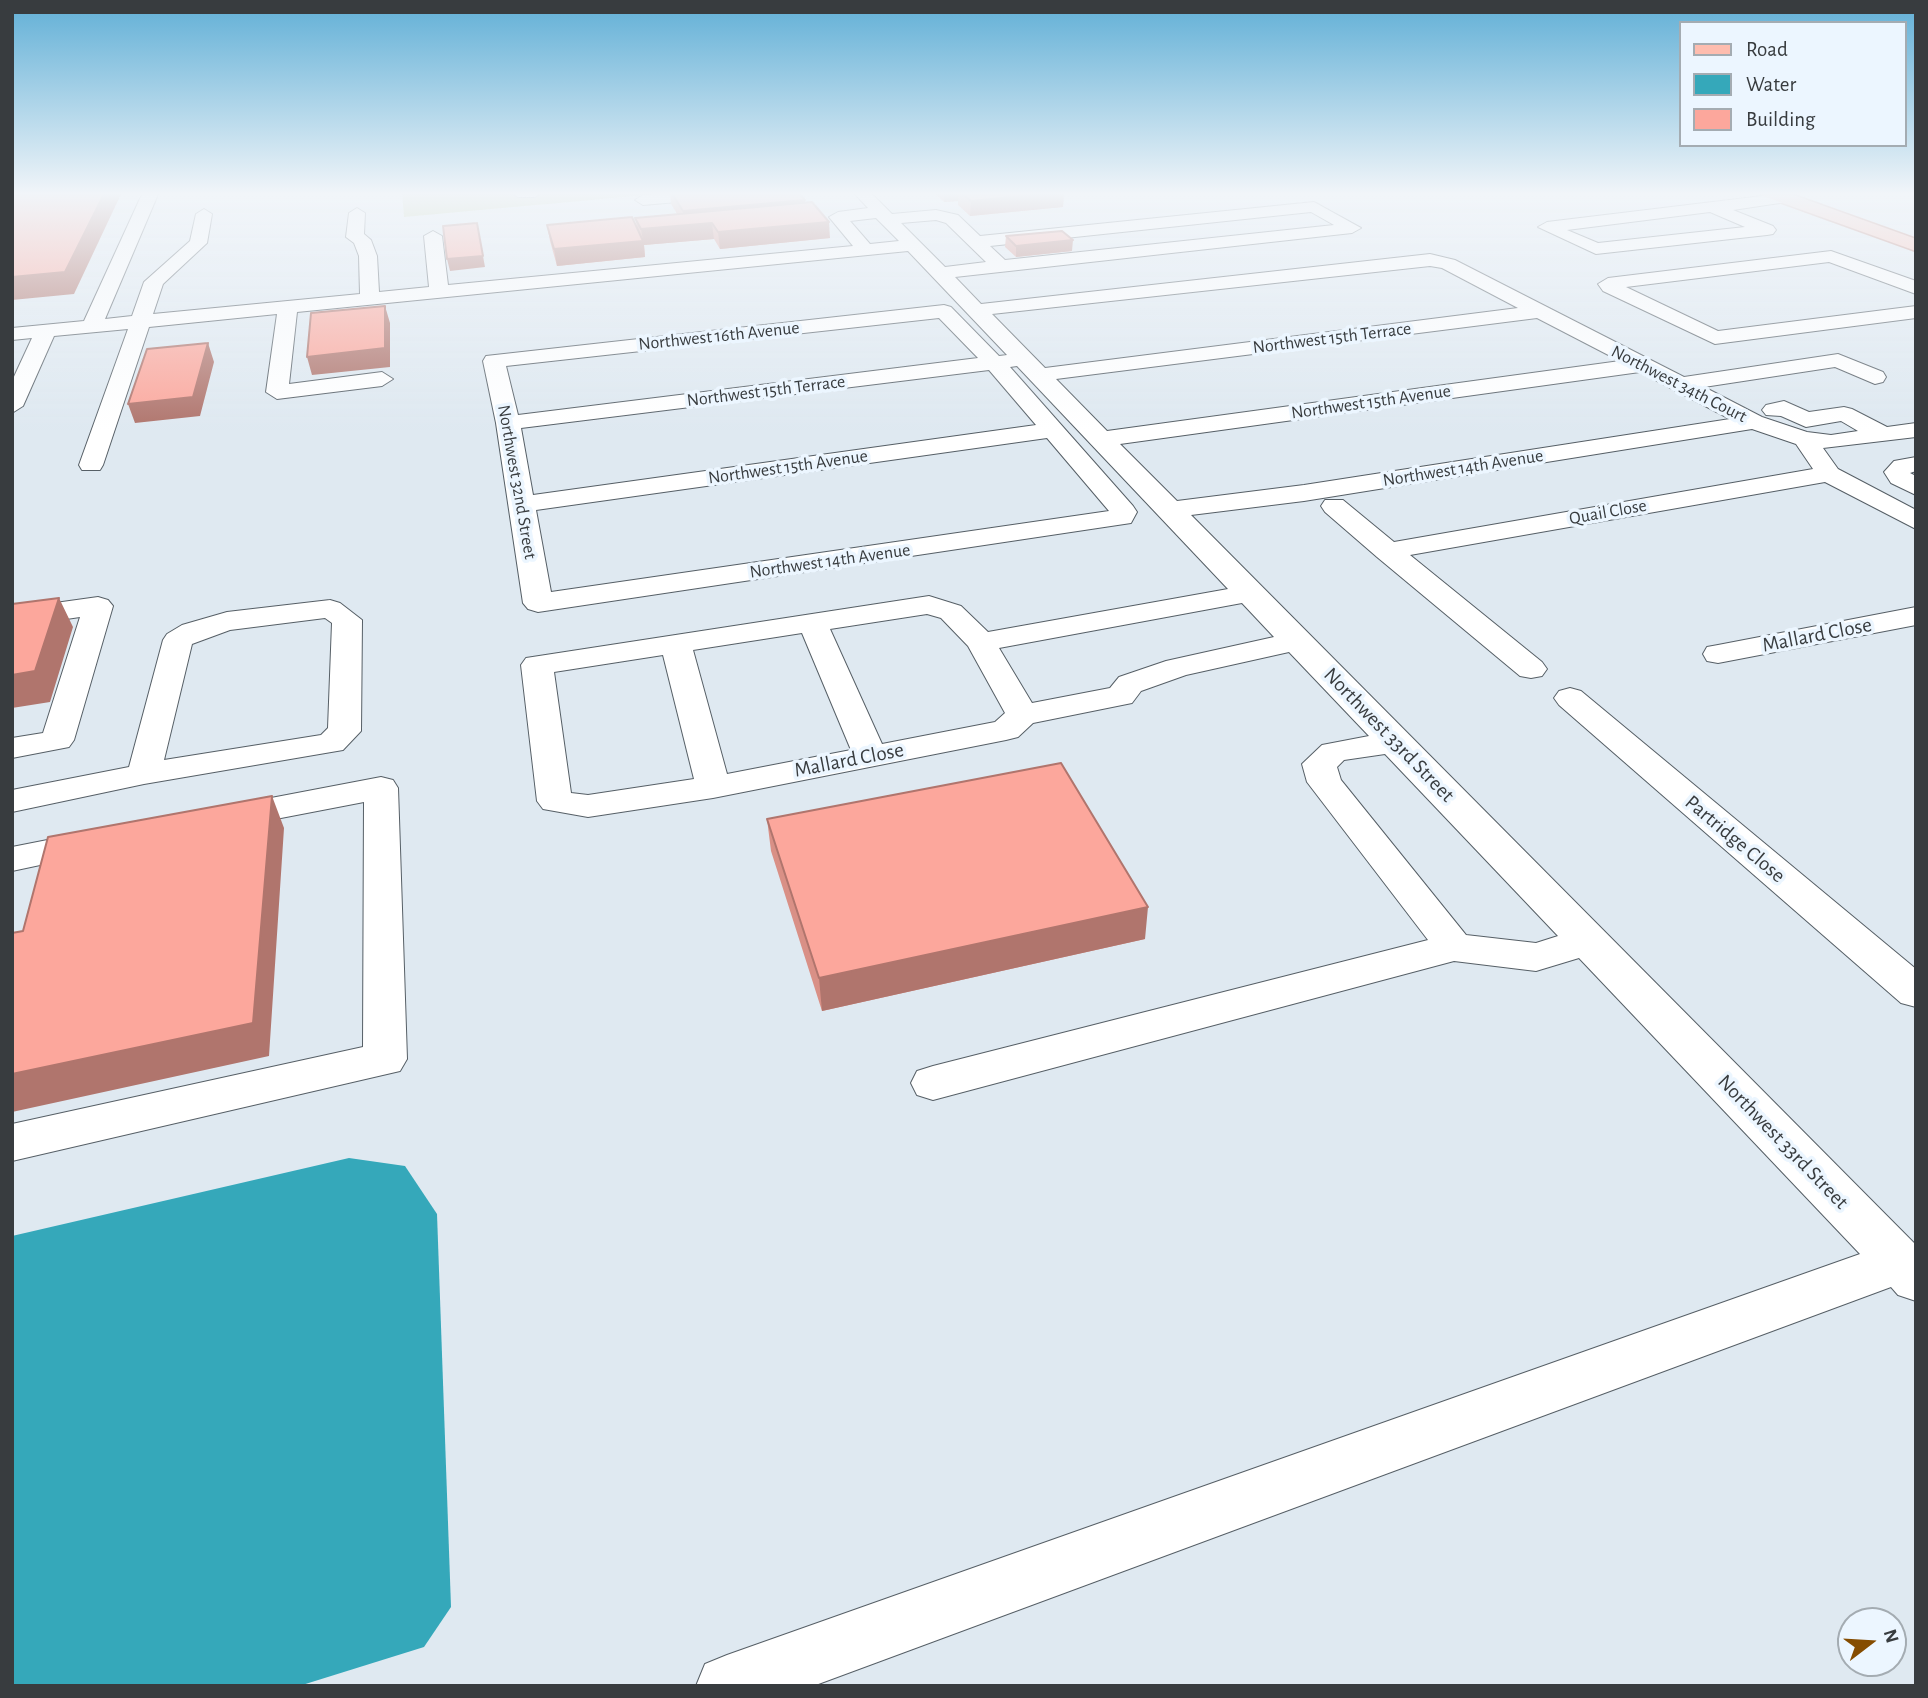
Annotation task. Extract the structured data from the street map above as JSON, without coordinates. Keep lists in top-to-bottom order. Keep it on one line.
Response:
{"streets":{"street":["Northwest 16th Avenue","Northwest 15th Terrace","Northwest 34th Court","Northwest 15th Avenue","Northwest 14th Avenue","Northwest 32nd Street","Quail Close","Mallard Close","Northwest 33rd Street","Partridge Close"]},"crossings":[["Northwest 16th Avenue","Northwest 15th Terrace"],["Northwest 16th Avenue","Northwest 32nd Street"],["Northwest 15th Terrace","Northwest 34th Court"],["Northwest 15th Terrace","Northwest 32nd Street"],["Northwest 15th Terrace","Northwest 33rd Street"],["Northwest 34th Court","Northwest 15th Avenue"],["Northwest 34th Court","Northwest 14th Avenue"],["Northwest 34th Court","Northwest 33rd Street"],["Northwest 15th Avenue","Northwest 14th Avenue"],["Northwest 15th Avenue","Northwest 32nd Street"],["Northwest 15th Avenue","Northwest 33rd Street"],["Northwest 14th Avenue","Northwest 32nd Street"],["Northwest 14th Avenue","Northwest 33rd Street"]],"legend":["Road","Water","Building"],"north":"right"}
